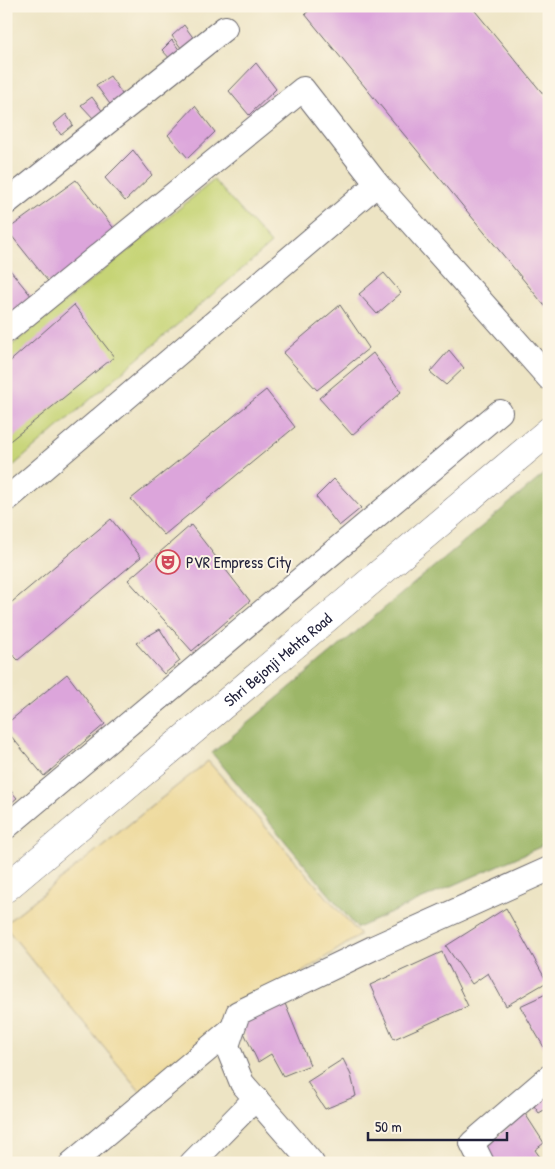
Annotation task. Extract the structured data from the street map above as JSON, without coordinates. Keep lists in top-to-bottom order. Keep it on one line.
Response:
{"streets":{"main road":["Shri Bejonji Mehta Road"]},"places":{"theatre":["PVR Empress City"]},"scale_bar":"50 m"}
